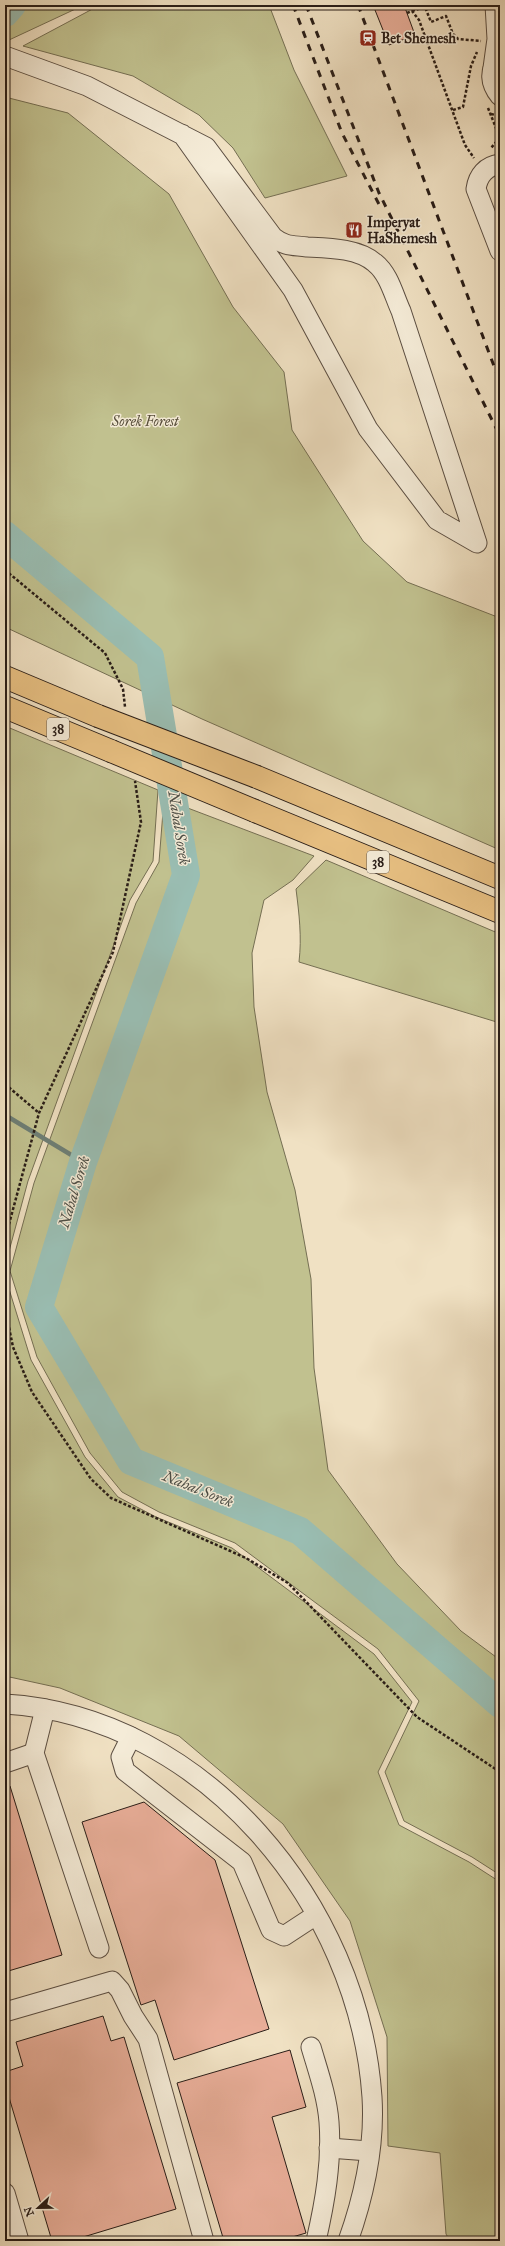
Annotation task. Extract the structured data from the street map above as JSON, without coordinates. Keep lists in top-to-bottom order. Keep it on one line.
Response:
{"streets":{"highway":["38"]},"water":["Nahal Sorek"],"parks":["Sorek Forest"],"places":{"station":["Bet Shemesh"],"restaurant":["Imperyat HaShemesh"]},"north":"left"}
